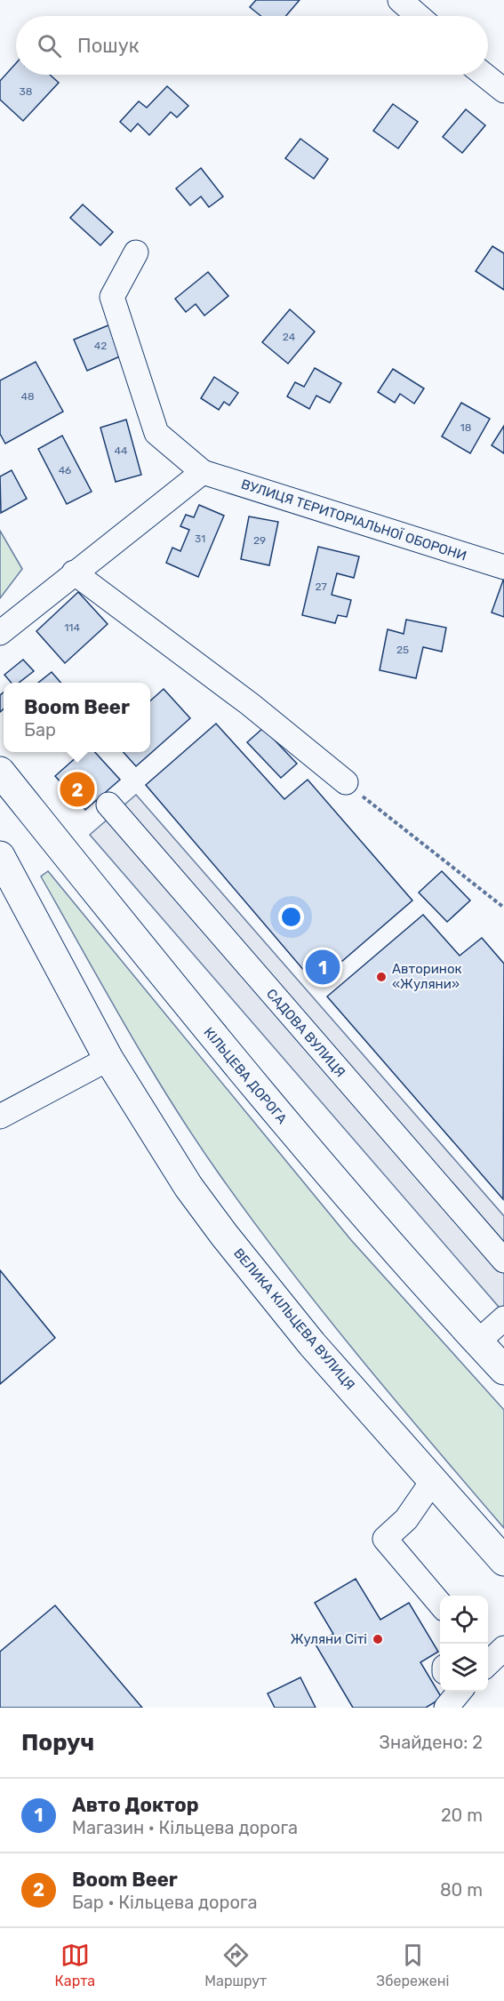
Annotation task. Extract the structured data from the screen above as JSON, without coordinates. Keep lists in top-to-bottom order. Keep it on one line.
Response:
{"streets":{"highway":["КІЛЬЦЕВА ДОРОГА","ВЕЛИКА КІЛЬЦЕВА ВУЛИЦЯ"],"street":["ВУЛИЦЯ ТЕРИТОРІАЛЬНОЇ ОБОРОНИ","САДОВА ВУЛИЦЯ"]},"places":["Авторинок «Жуляни»","Жуляни Сіті"],"house_numbers":["38","24","42","48","18","44","46","31","29","27","114","25"],"page":{"search":"Пошук","popup":["Boom Beer","Бар"],"pins":["2","1"],"heading":["Поруч","Знайдено: 2"],"list":[{"mark":"1","name":"Авто Доктор","note":"Магазин · Кільцева дорога","value":"20 m"},{"mark":"2","name":"Boom Beer","note":"Бар · Кільцева дорога","value":"80 m"}],"nav":["Карта","Маршрут","Збережені"]}}
